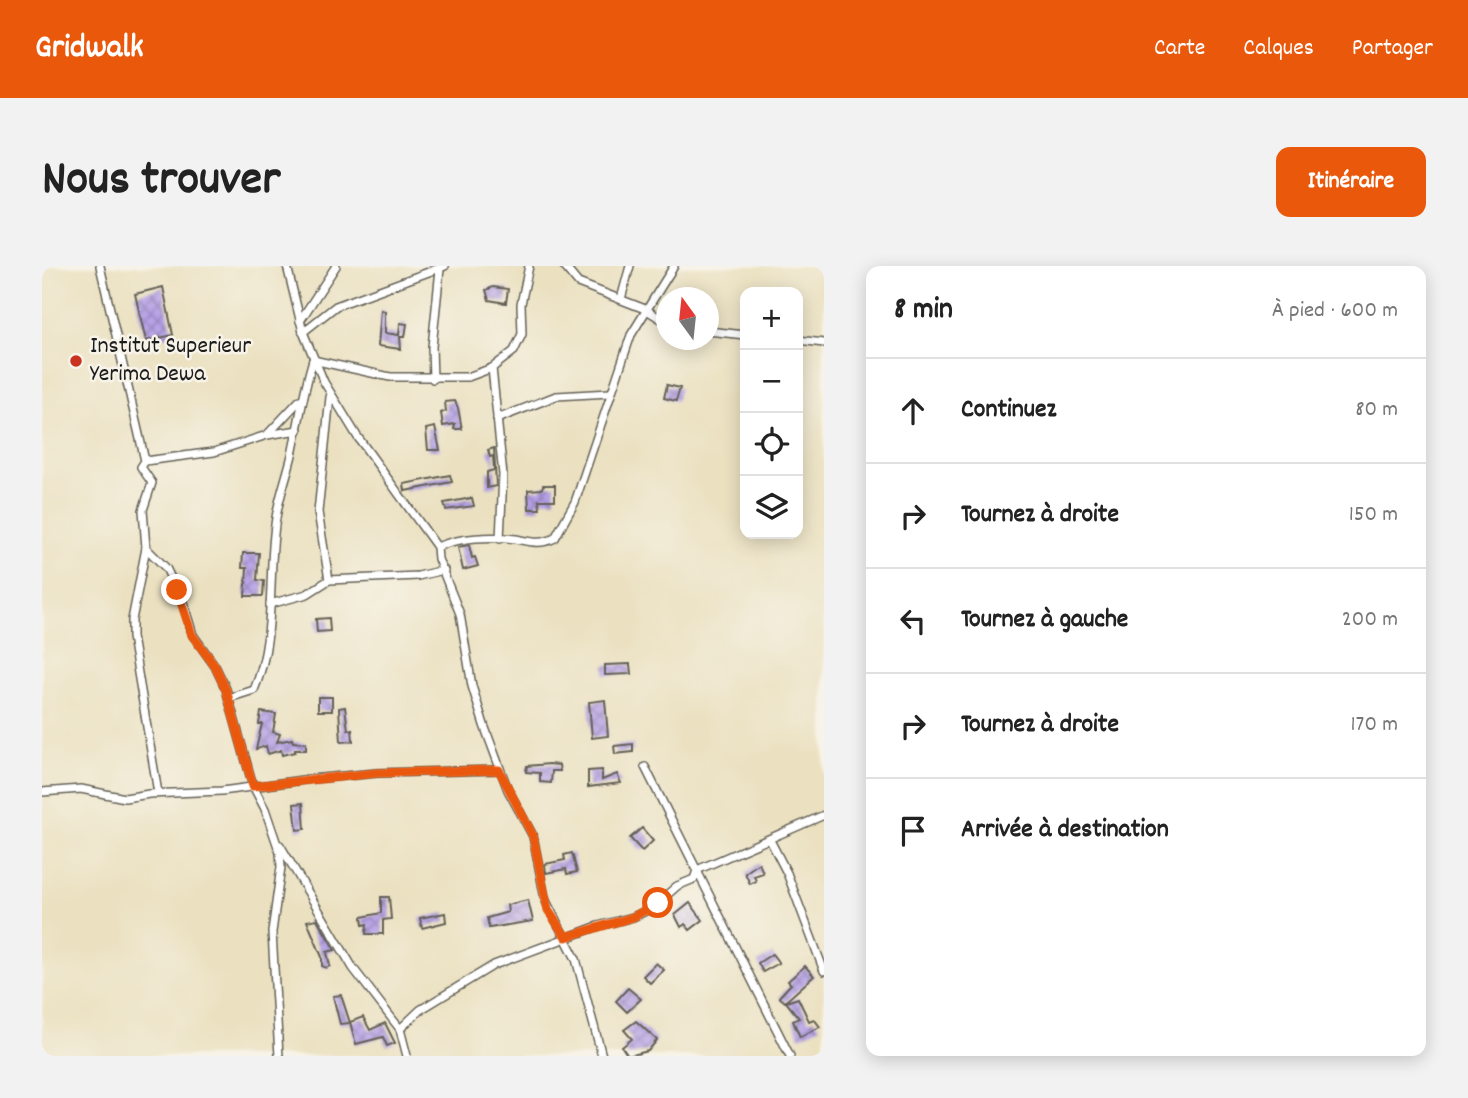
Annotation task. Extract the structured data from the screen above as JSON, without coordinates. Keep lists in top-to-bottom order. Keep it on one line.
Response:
{"places":["Institut Superieur Yerima Dewa"],"north":"top","page":{"header":"Gridwalk","nav":["Carte","Calques","Partager"],"title":"Nous trouver","buttons":"Itinéraire","heading":["8 min","À pied · 600 m"],"map_buttons":["+","−"],"list":[["Continuez","80 m"],["Tournez à droite","150 m"],["Tournez à gauche","200 m"],["Tournez à droite","170 m"],"Arrivée à destination"]}}
